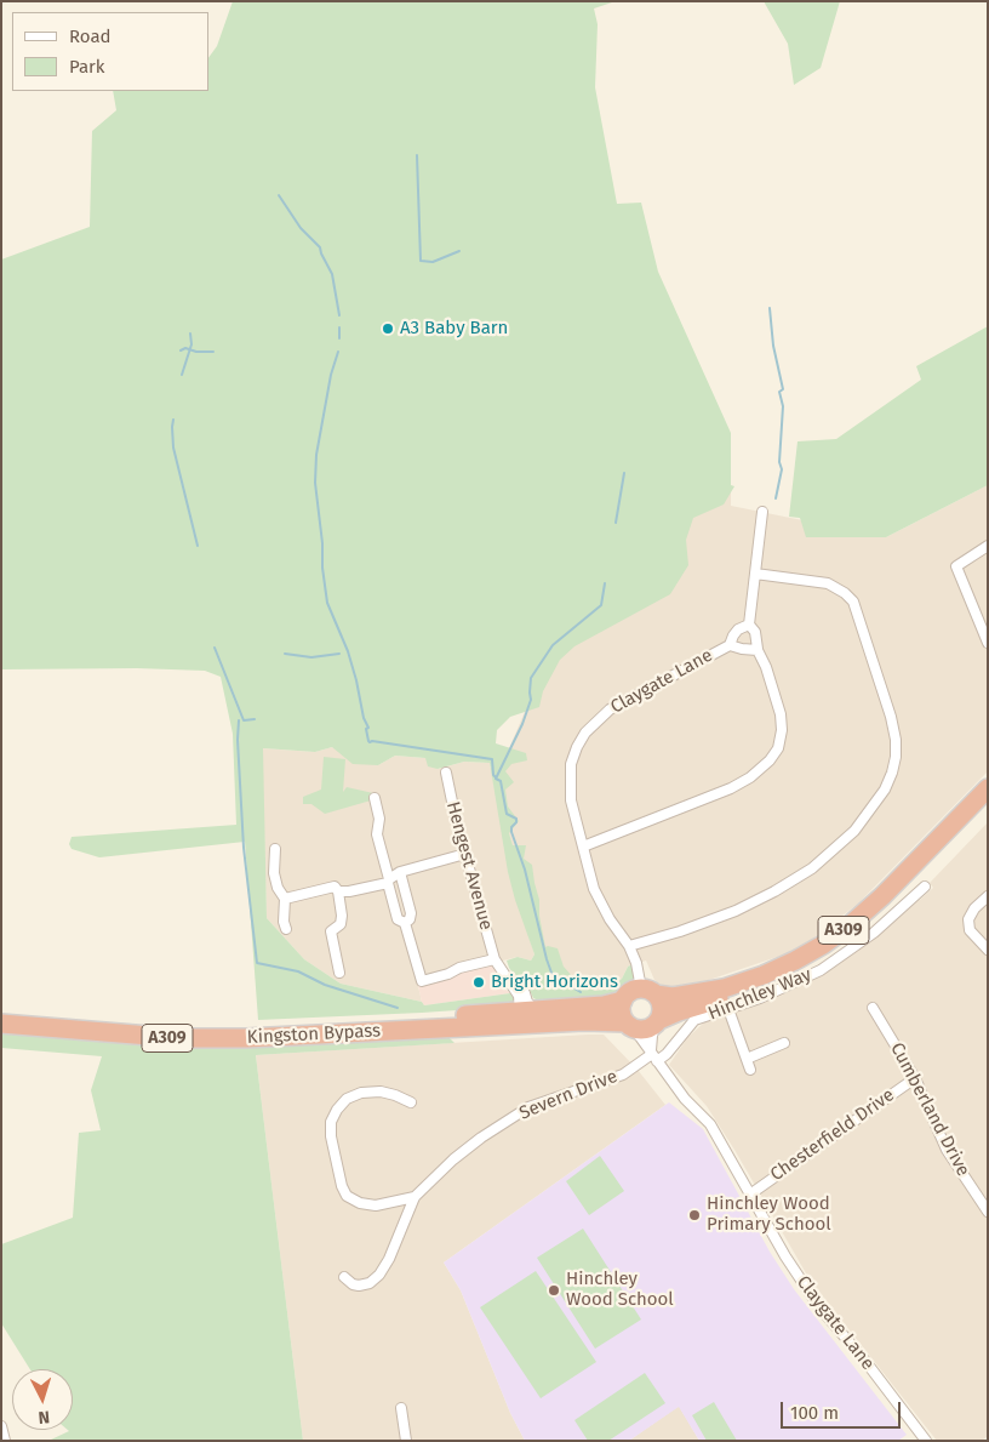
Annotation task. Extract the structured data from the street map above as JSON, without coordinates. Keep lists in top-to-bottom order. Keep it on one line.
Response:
{"streets":{"highway":["A309","Kingston Bypass"],"street":["Claygate Lane","Hengest Avenue","Hinchley Way","Severn Drive","Cumberland Drive","Chesterfield Drive"]},"crossings":[["Claygate Lane","A309"],["Claygate Lane","Hinchley Way"],["Claygate Lane","Kingston Bypass"],["Claygate Lane","Severn Drive"],["Claygate Lane","Chesterfield Drive"],["A309","Kingston Bypass"],["Hinchley Way","Severn Drive"],["Cumberland Drive","Chesterfield Drive"]],"places":["A3 Baby Barn","Bright Horizons","Hinchley Wood Primary School","Hinchley Wood School"],"legend":["Road","Park"],"scale_bar":"100 m","north":"bottom"}
